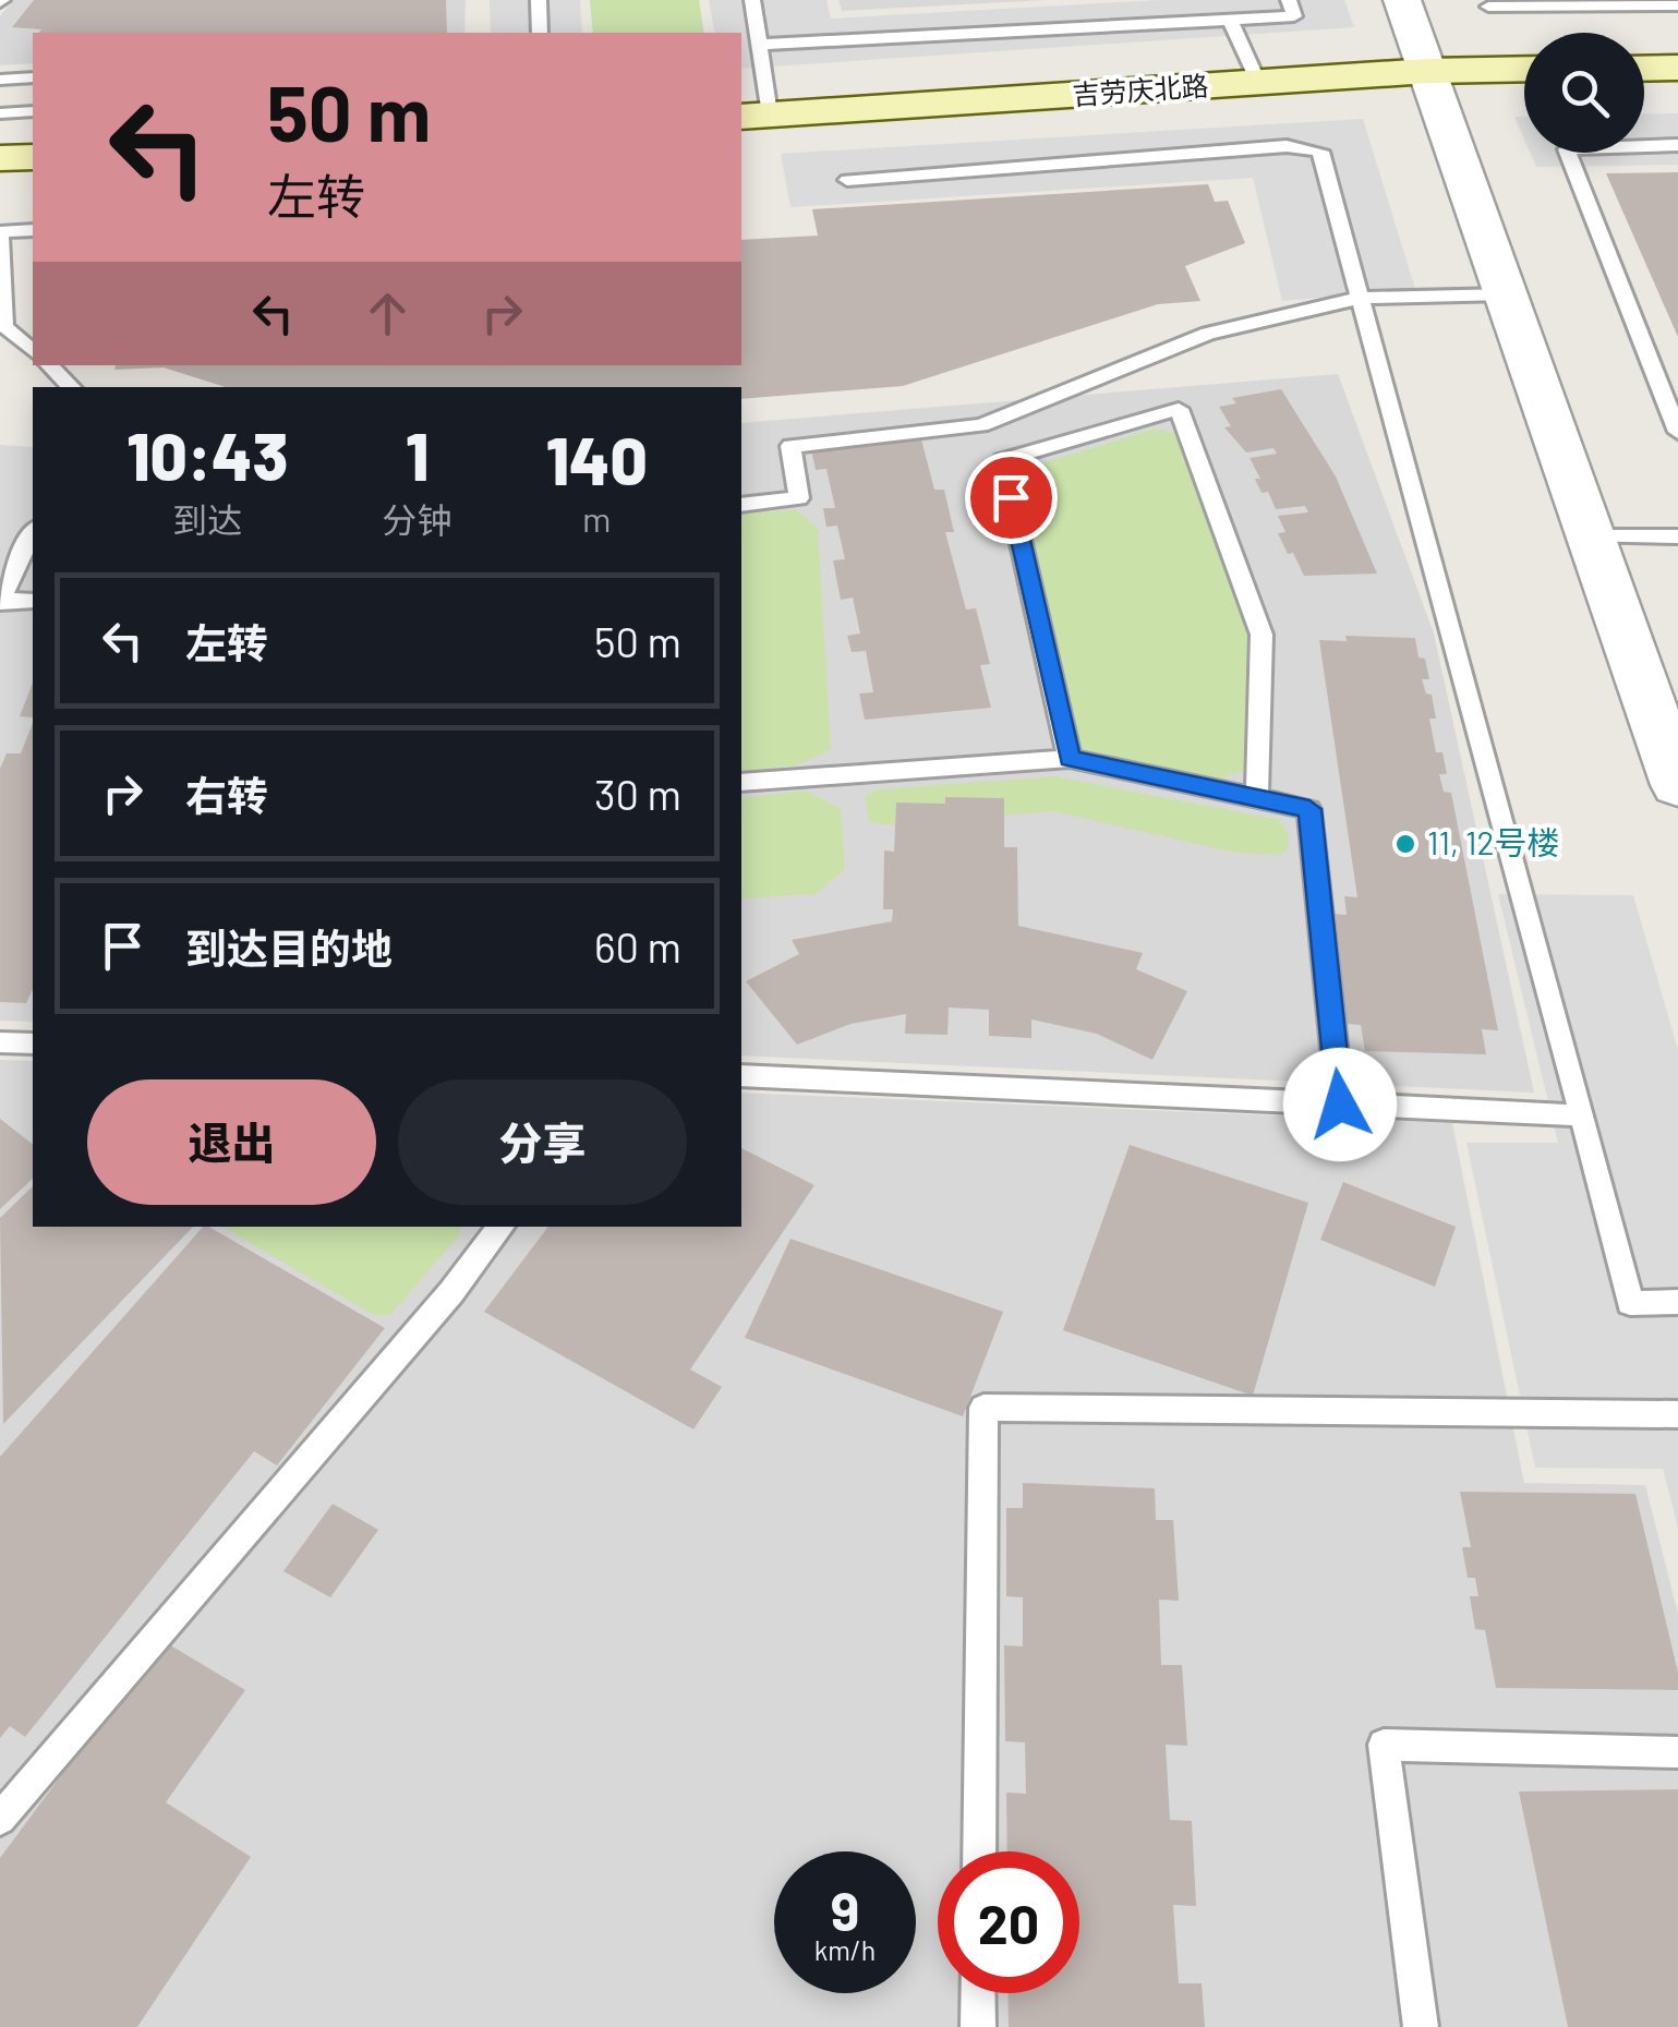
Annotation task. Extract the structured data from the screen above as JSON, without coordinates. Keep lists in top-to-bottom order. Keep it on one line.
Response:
{"streets":{"main road":["吉劳庆北路"]},"places":["11, 12号楼"],"page":{"turn":["50 m","左转"],"eta":["10:43","到达","1","分钟","140","m"],"list":[{"name":"左转","value":"50 m"},{"name":"右转","value":"30 m"},{"name":"到达目的地","value":"60 m"}],"buttons":["退出","分享"],"speed":"9 km/h","limit":"20"}}
